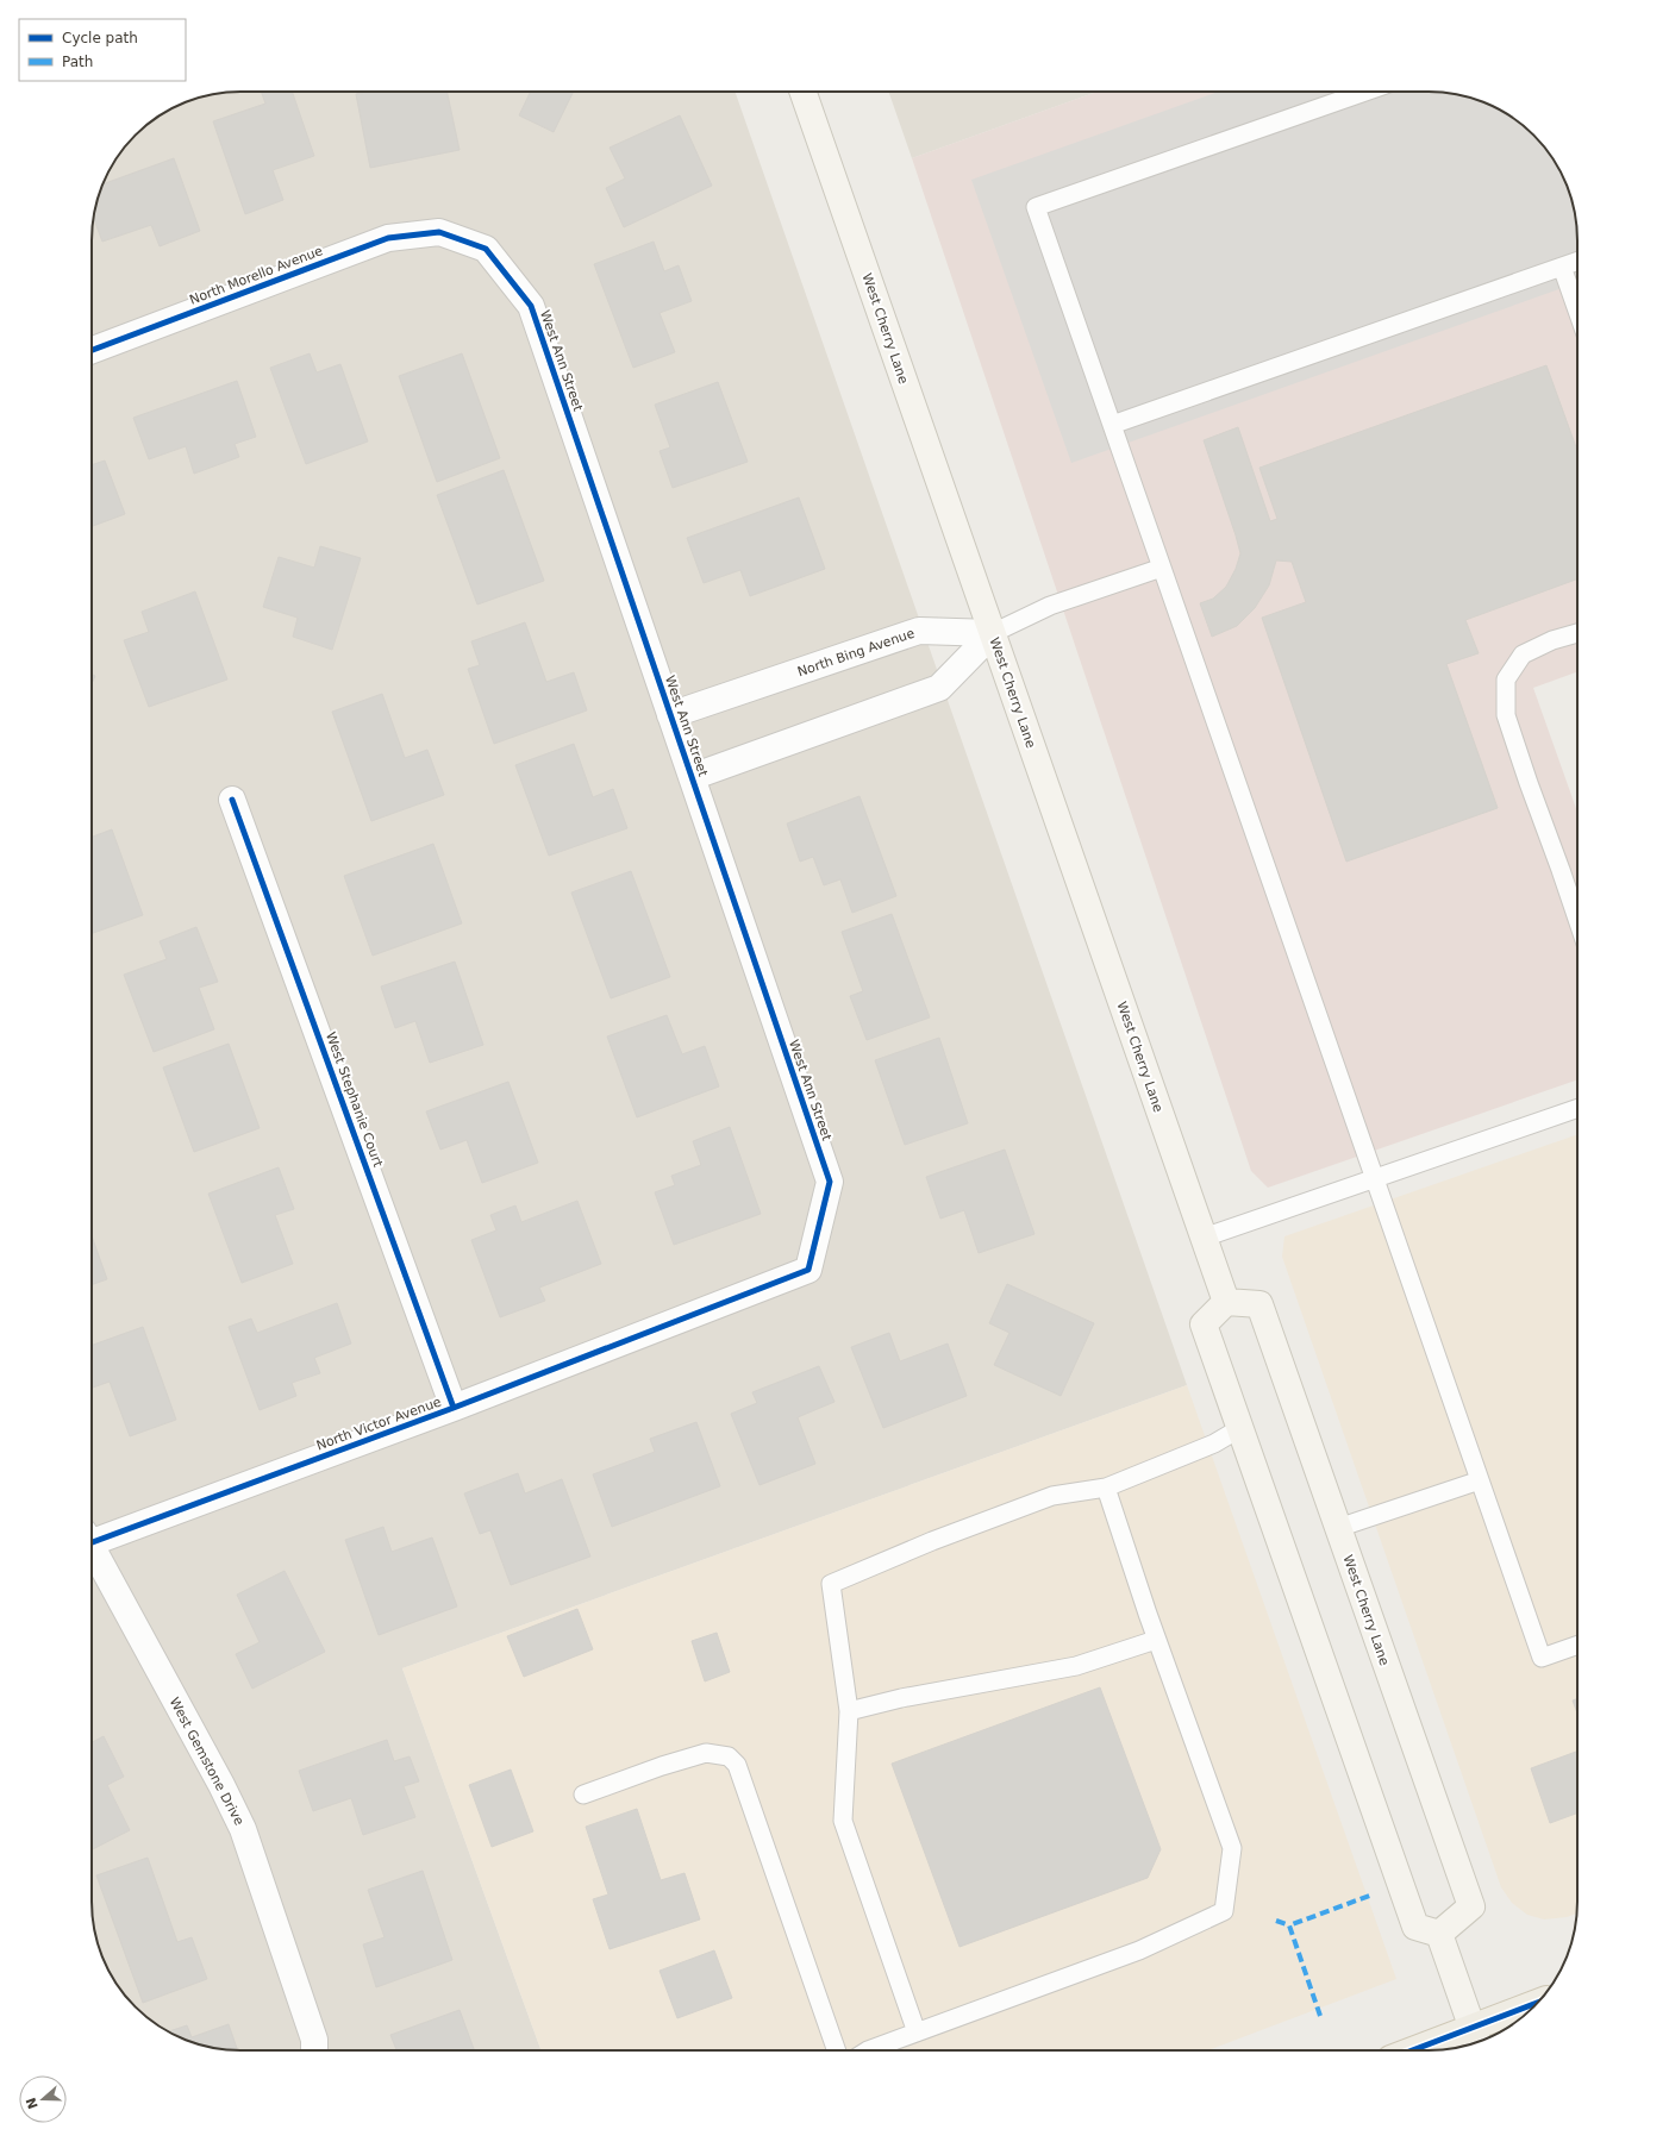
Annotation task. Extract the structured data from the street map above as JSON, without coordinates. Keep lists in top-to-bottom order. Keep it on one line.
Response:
{"streets":{"main road":["West Cherry Lane"],"street":["North Morello Avenue","West Ann Street","North Bing Avenue","West Stephanie Court","North Victor Avenue","West Gemstone Drive"]},"crossings":[["North Morello Avenue","West Ann Street"],["West Cherry Lane","North Bing Avenue"],["West Ann Street","North Bing Avenue"],["West Ann Street","North Victor Avenue"],["West Stephanie Court","North Victor Avenue"]],"legend":["Cycle path","Path"],"north":"left"}
